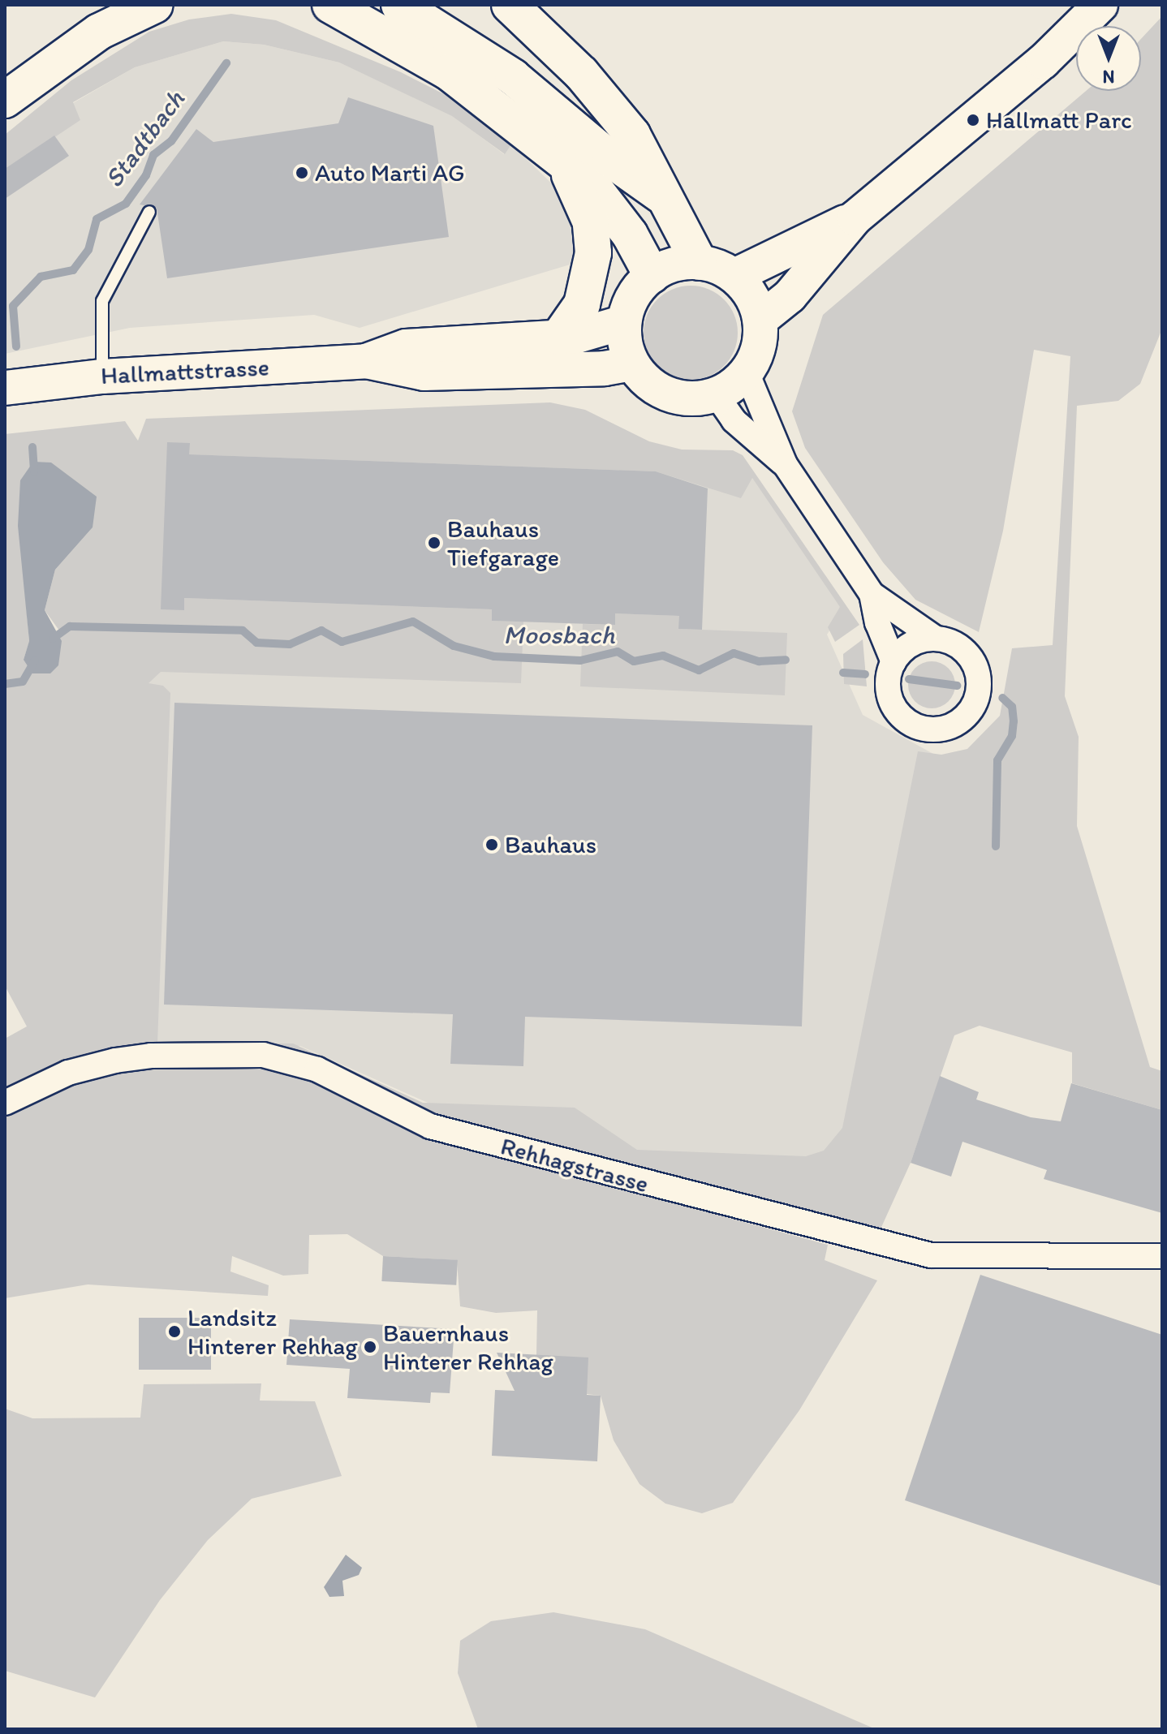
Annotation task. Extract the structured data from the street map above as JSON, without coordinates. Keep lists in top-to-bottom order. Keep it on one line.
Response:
{"streets":{"main road":["Hallmattstrasse"],"street":["Rehhagstrasse"]},"water":["Stadtbach","Moosbach"],"places":["Hallmatt Parc","Auto Marti AG","Bauhaus Tiefgarage","Bauhaus","Landsitz Hinterer Rehhag","Bauernhaus Hinterer Rehhag"],"north":"bottom"}
